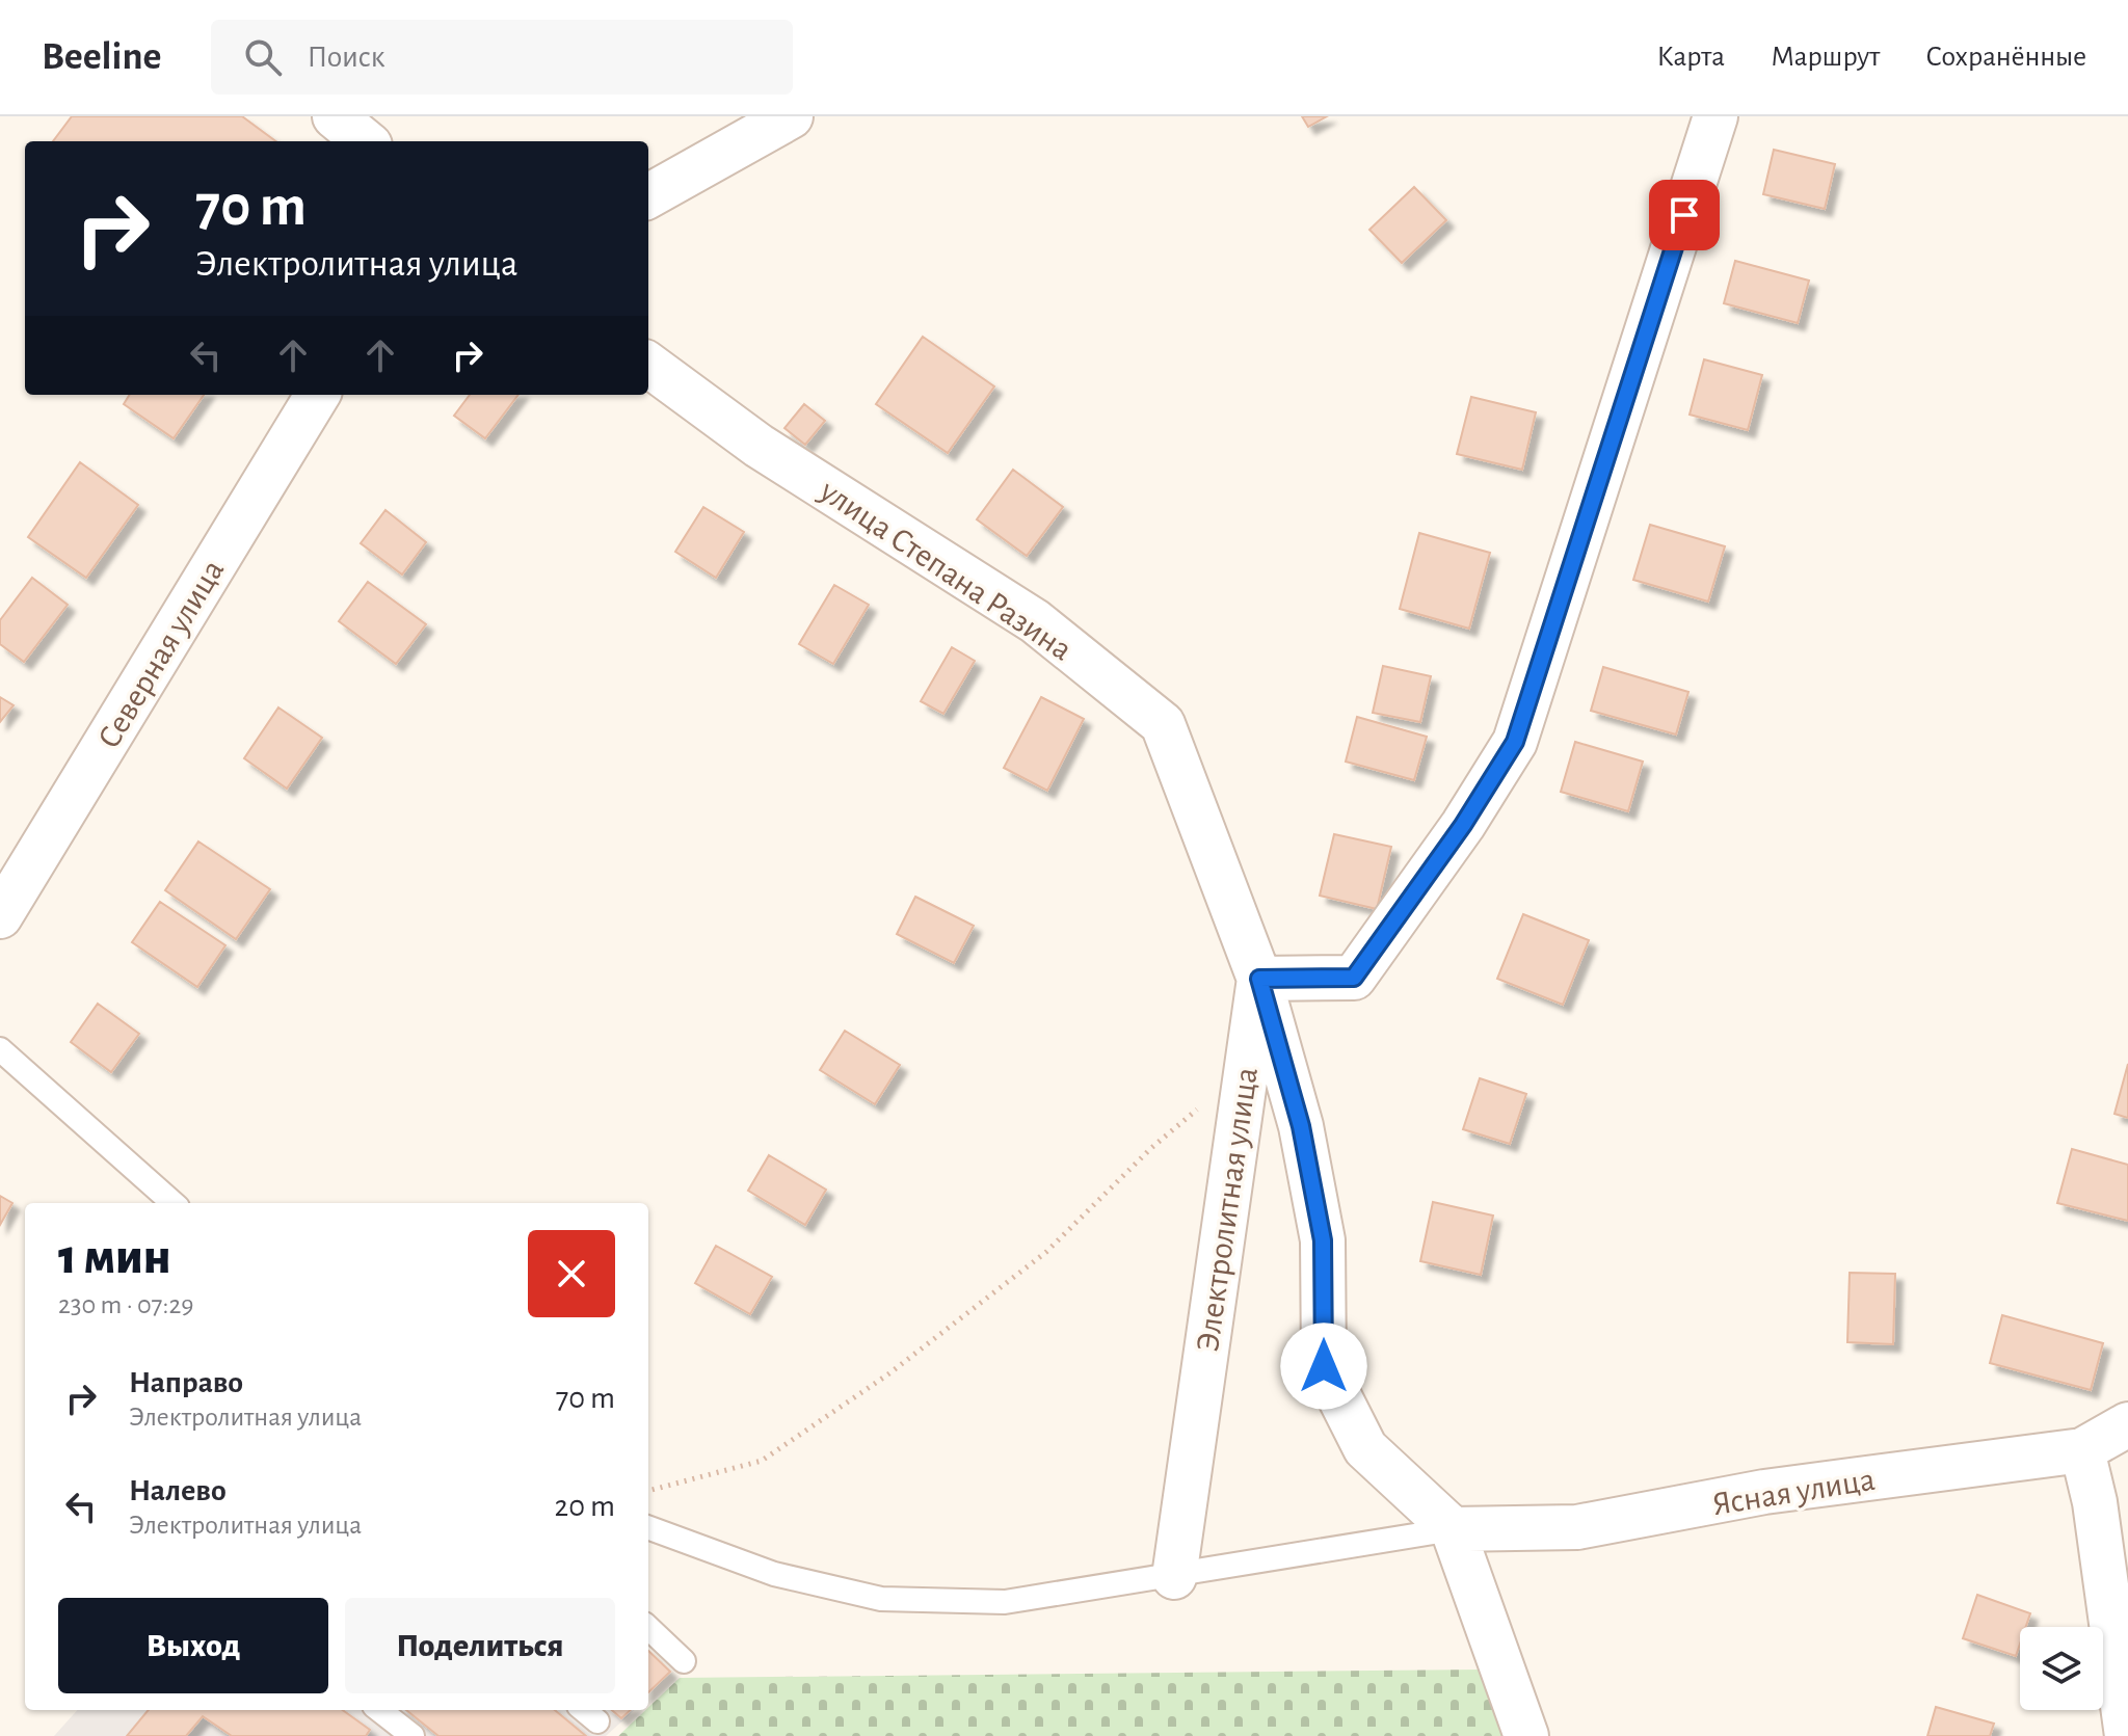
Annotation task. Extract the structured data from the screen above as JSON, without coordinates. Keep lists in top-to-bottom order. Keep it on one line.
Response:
{"streets":{"street":["улица Степана Разина","Северная улица","Электролитная улица","Ясная улица"]},"crossings":[["улица Степана Разина","Электролитная улица"],["улица Степана Разина","Ясная улица"]],"page":{"header":"Beeline","search":"Поиск","nav":["Карта","Маршрут","Сохранённые"],"turn":["70 m","Электролитная улица"],"heading":["1 мин","230 m · 07:29"],"list":[{"name":"Направо","note":"Электролитная улица","value":"70 m"},{"name":"Налево","note":"Электролитная улица","value":"20 m"}],"buttons":["Выход","Поделиться"]}}
